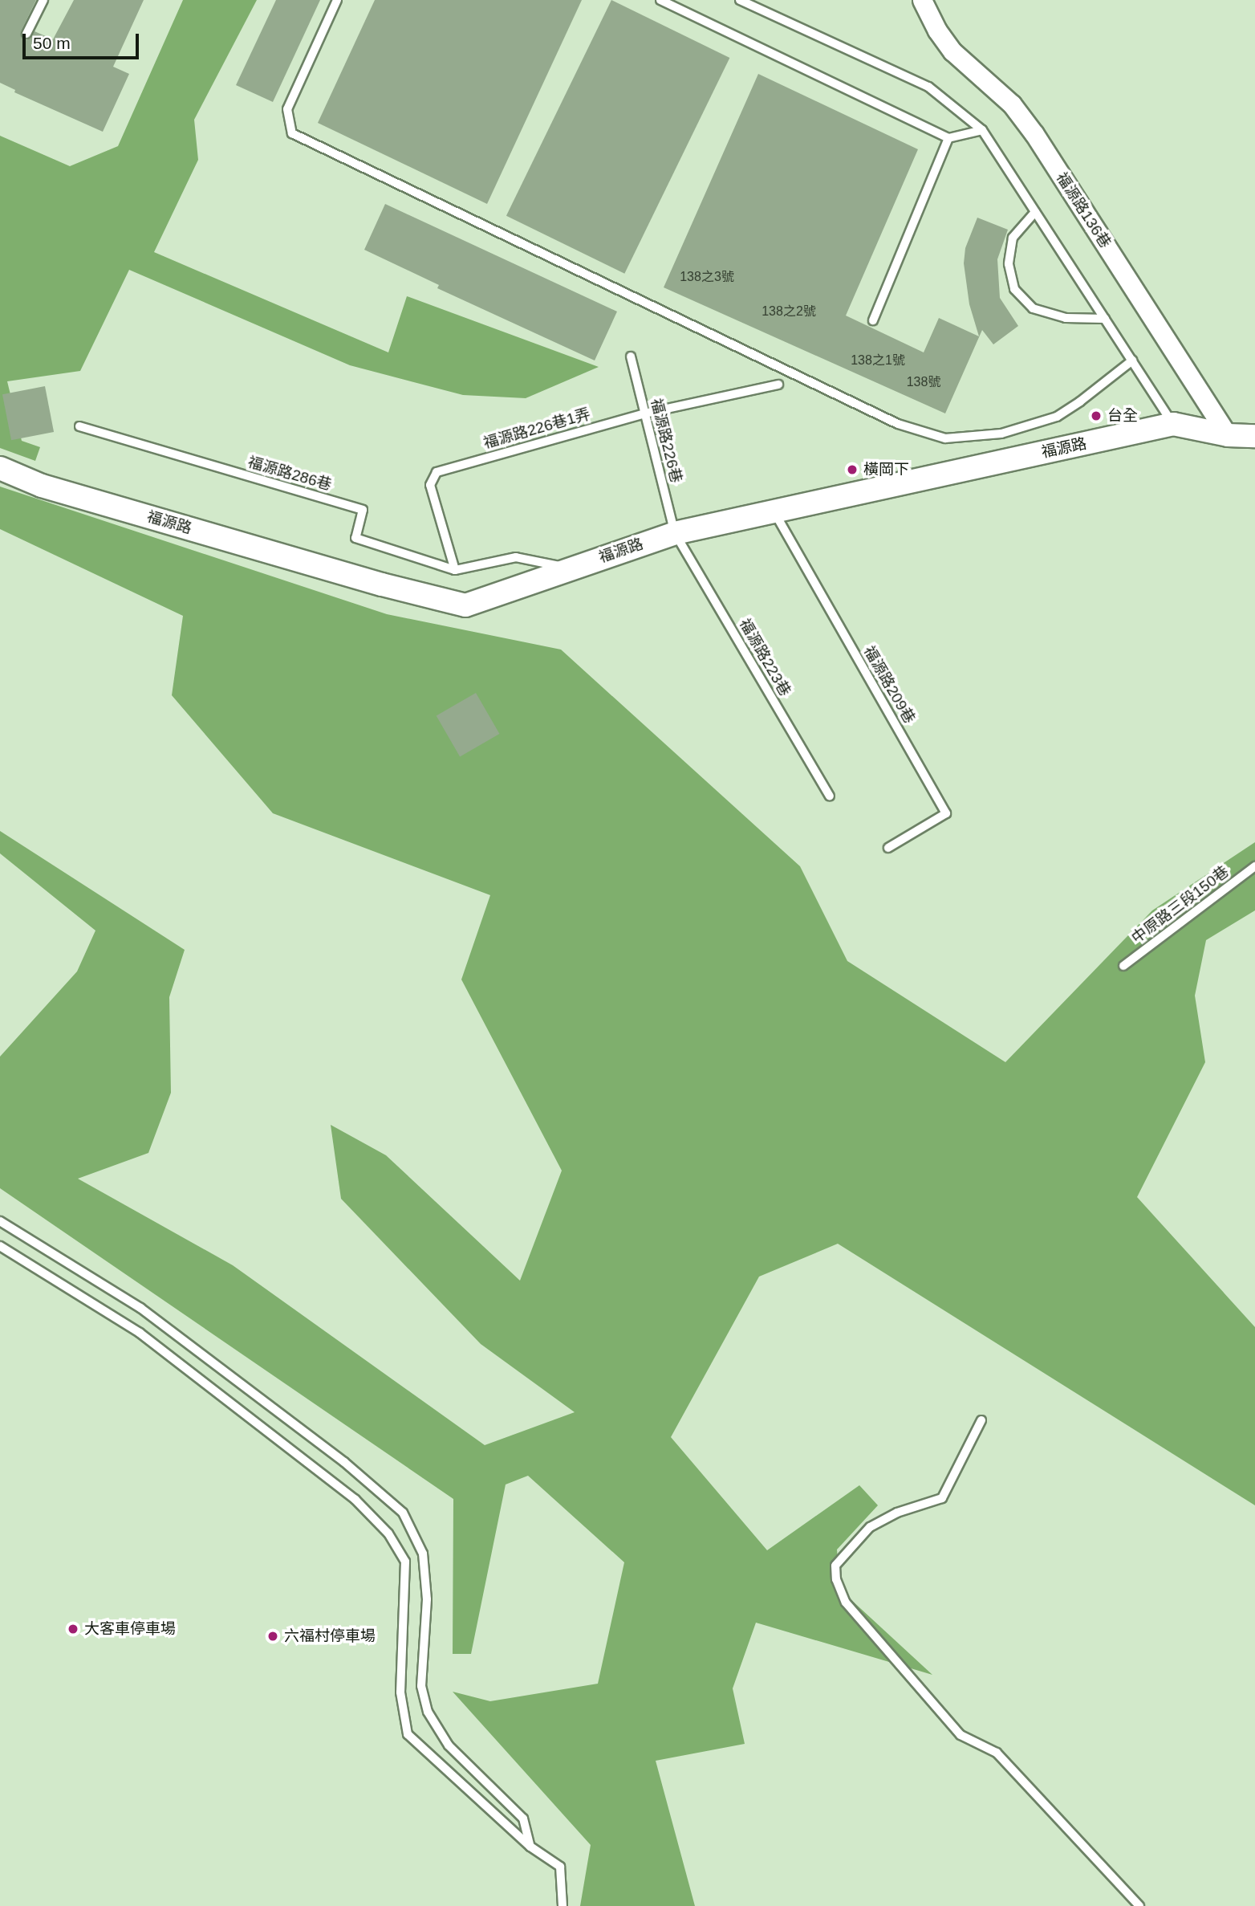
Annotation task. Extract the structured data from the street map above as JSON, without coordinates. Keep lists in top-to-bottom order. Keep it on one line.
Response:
{"streets":{"street":["福源路136巷","福源路"],"lane":["福源路226巷1弄","福源路226巷","福源路286巷","福源路223巷","福源路209巷","中原路三段150巷"]},"crossings":[["福源路136巷","福源路"],["福源路226巷1弄","福源路226巷"],["福源路226巷1弄","福源路286巷"],["福源路226巷","福源路"],["福源路226巷","福源路223巷"],["福源路","福源路223巷"],["福源路","福源路209巷"]],"places":["台全","橫岡下","大客車停車場","六福村停車場"],"house_numbers":["138之3號","138之2號","138之1號","138號"],"scale_bar":"50 m"}
